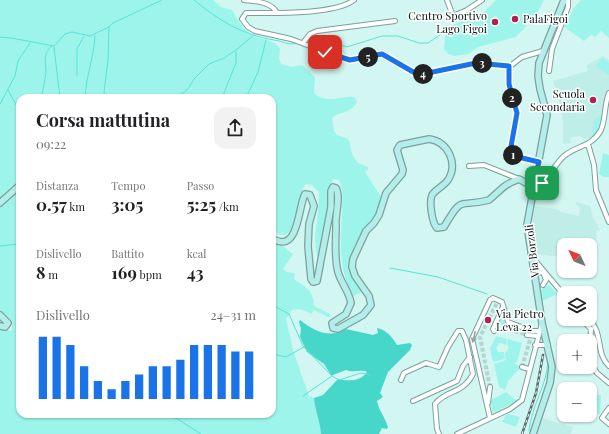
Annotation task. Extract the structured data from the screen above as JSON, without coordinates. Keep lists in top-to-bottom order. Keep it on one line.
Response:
{"streets":{"street":["Via Borzoli"]},"places":["PalaFigoi","Centro Sportivo Lago Figoi","Scuola Secondaria","Via Pietro Leva 22"],"north":"top left","page":{"pins":["5","3","4","2","1"],"heading":["Corsa mattutina","09:22"],"stats":[["Distanza","0.57 km"],["Tempo","3:05"],["Passo","5:25 /km"],["Dislivello","8 m"],["Battito","169 bpm"],["kcal","43"]],"map_buttons":["+","−"],"chart":["Dislivello","24–31 m"]}}
